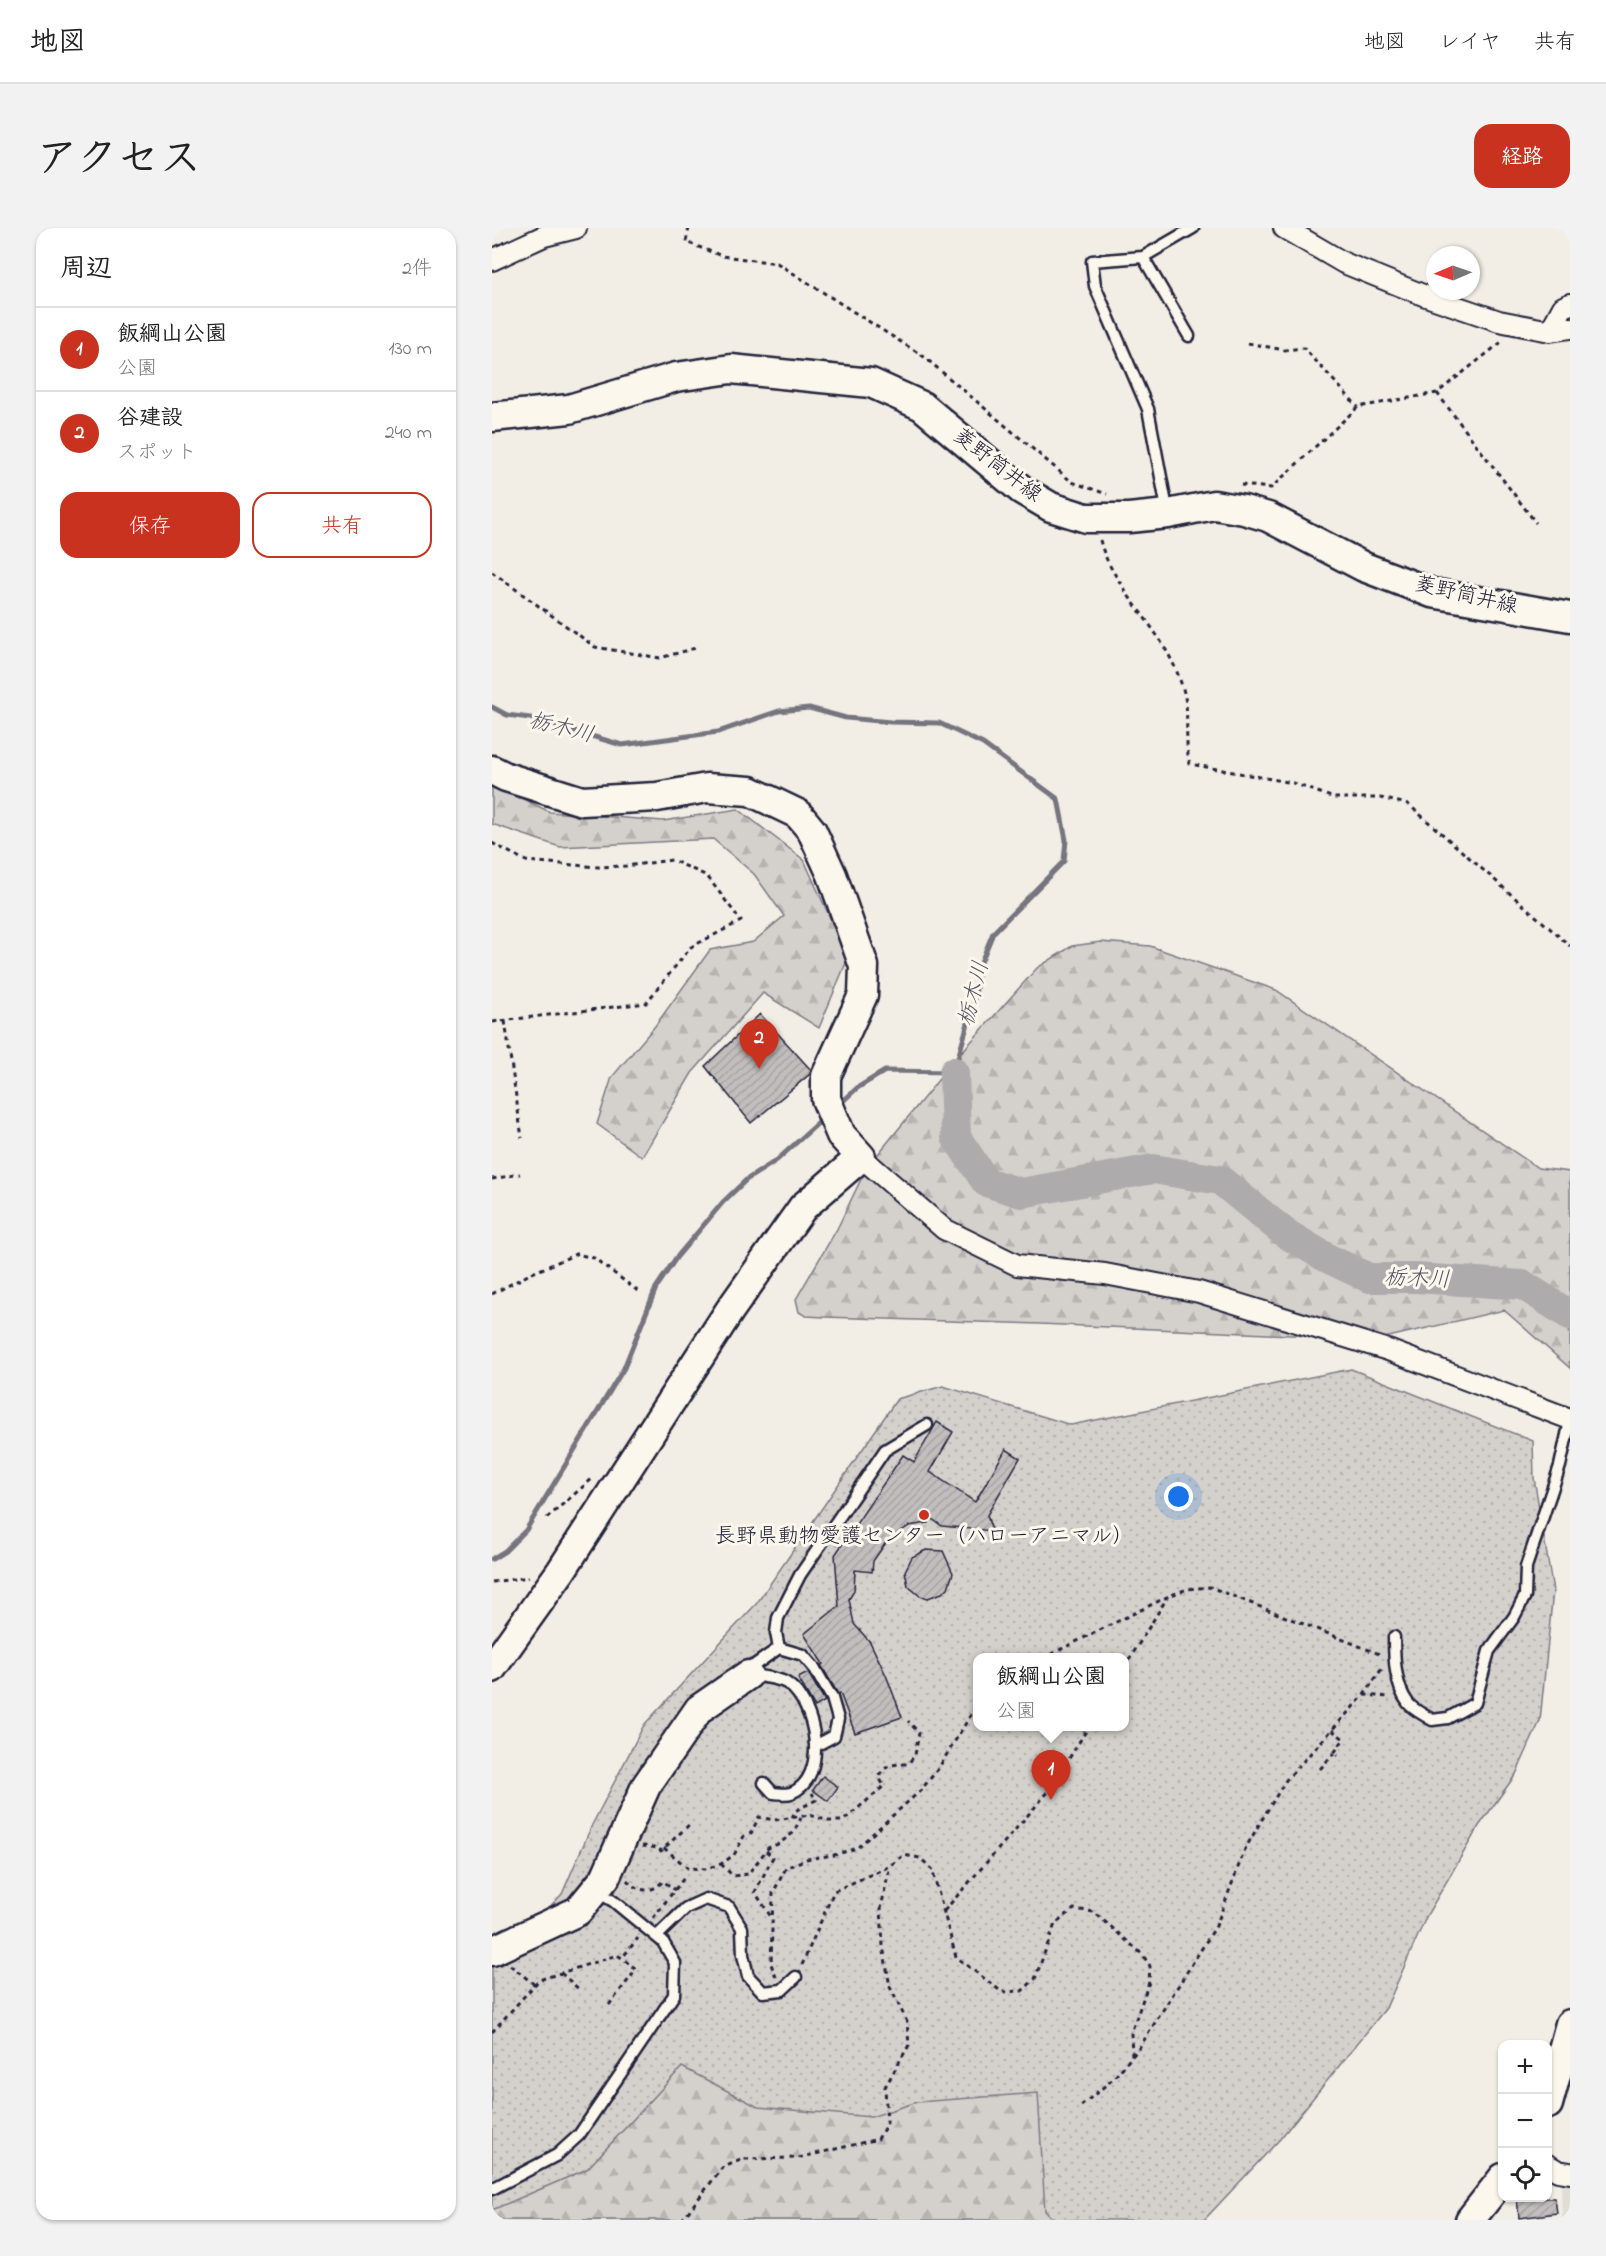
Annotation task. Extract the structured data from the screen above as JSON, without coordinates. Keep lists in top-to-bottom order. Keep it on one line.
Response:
{"streets":{"street":["菱野筒井線"]},"water":["栃木川"],"places":["長野県動物愛護センター（ハローアニマル）"],"north":"left","page":{"header":"地図","nav":["地図","レイヤ","共有"],"title":"アクセス","buttons":["経路",["保存","共有"]],"heading":["周辺","2件"],"list":[{"mark":"1","name":"飯綱山公園","note":"公園","value":"130 m"},{"mark":"2","name":"谷建設","note":"スポット","value":"240 m"}],"pins":["2","1"],"popup":["飯綱山公園","公園"],"map_buttons":["+","−"]}}
